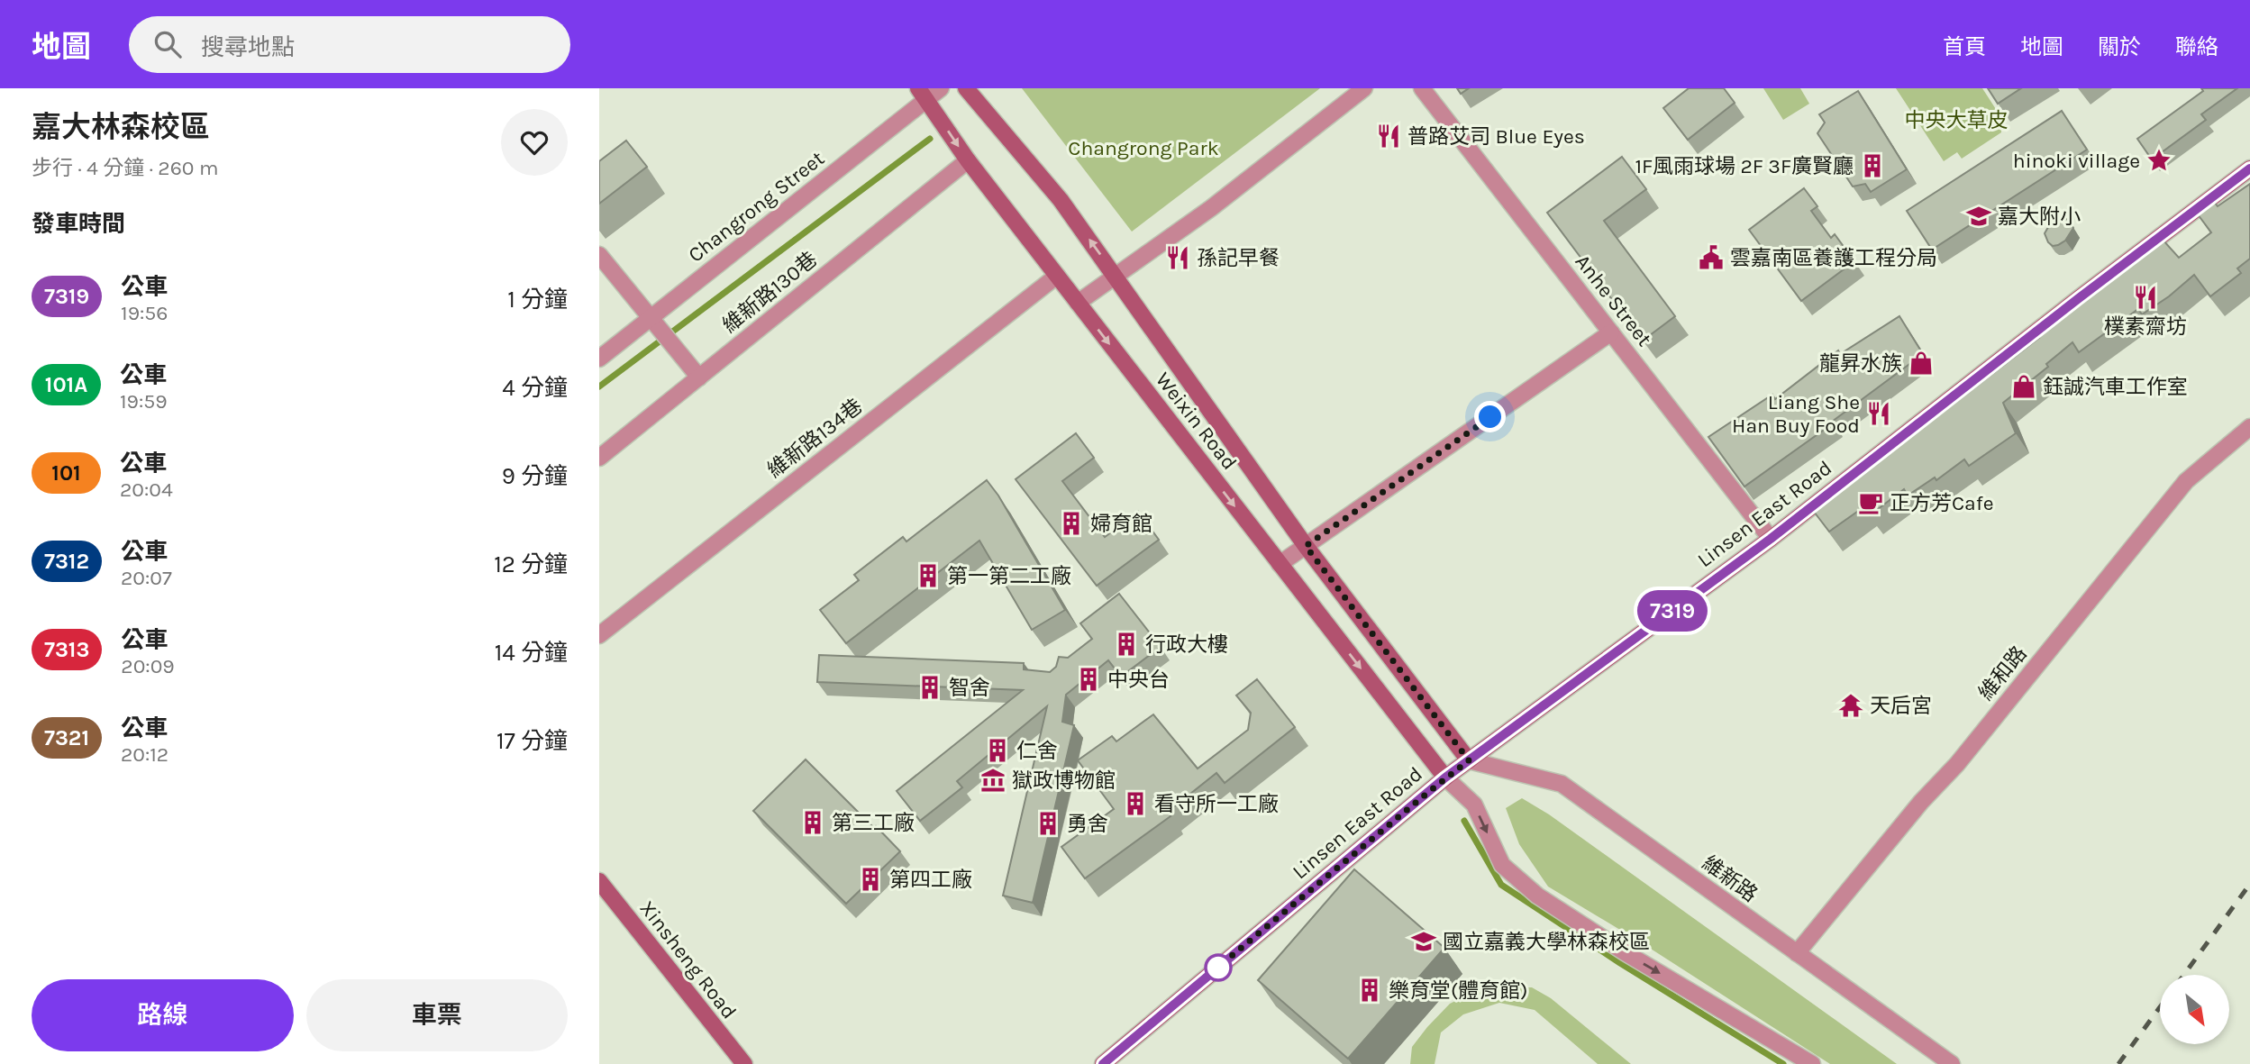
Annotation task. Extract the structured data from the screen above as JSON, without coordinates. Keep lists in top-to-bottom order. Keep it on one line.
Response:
{"streets":{"street":["Changrong Street","維新路130巷","Anhe Street","Weixin Road","維新路134巷","Linsen East Road","維和路","維新路","Xinsheng Road"]},"crossings":[["Changrong Street","Weixin Road"],["維新路130巷","Weixin Road"],["Anhe Street","Linsen East Road"],["Weixin Road","維新路134巷"],["Weixin Road","Linsen East Road"],["Weixin Road","維新路"],["Linsen East Road","維新路"],["維和路","維新路"]],"parks":["中央大草皮","Changrong Park"],"places":{"restaurant":["普路艾司 Blue Eyes","孫記早餐","樸素齋坊","Liang She Han Buy Food"],"place":["hinoki village"],"building":["1F風雨球場 2F 3F廣賢廳","婦育館","第一第二工廠","行政大樓","中央台","智舍","仁舍","看守所一工廠","第三工廠","勇舍","第四工廠","樂育堂(體育館)"],"school or university":["嘉大附小","國立嘉義大學林森校區"],"public building":["雲嘉南區養護工程分局"],"shop":["龍昇水族","鈺誠汽車工作室"],"cafe":["正方芳Cafe"],"temple":["天后宮"],"museum":["獄政博物館"]},"lines":["bus line 7319"],"north":"bottom right","page":{"header":"地圖","search":"搜尋地點","nav":["首頁","地圖","關於","聯絡"],"heading":[["嘉大林森校區","步行 · 4 分鐘 · 260 m"],"發車時間"],"on_map":"7319","list":[{"mark":"7319","name":"公車","note":"19:56","value":"1 分鐘"},{"mark":"101A","name":"公車","note":"19:59","value":"4 分鐘"},{"mark":"101","name":"公車","note":"20:04","value":"9 分鐘"},{"mark":"7312","name":"公車","note":"20:07","value":"12 分鐘"},{"mark":"7313","name":"公車","note":"20:09","value":"14 分鐘"},{"mark":"7321","name":"公車","note":"20:12","value":"17 分鐘"}],"buttons":["路線","車票"]}}
